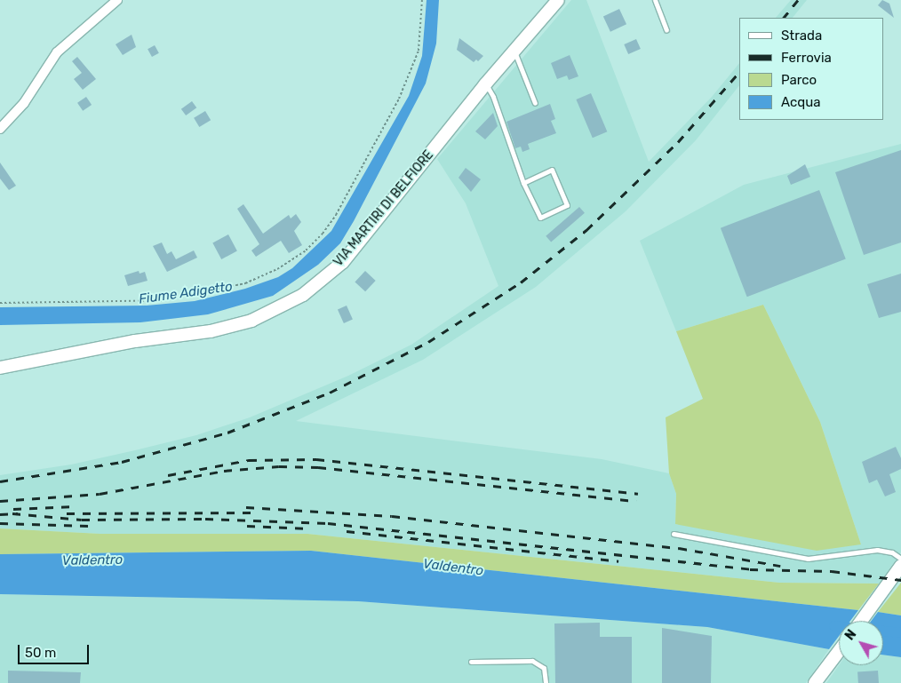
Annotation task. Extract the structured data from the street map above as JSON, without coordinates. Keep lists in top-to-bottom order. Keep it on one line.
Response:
{"streets":{"street":["VIA MARTIRI DI BELFIORE"]},"water":["Fiume Adigetto","Valdentro"],"legend":["Strada","Ferrovia","Parco","Acqua"],"scale_bar":"50 m","north":"top left"}
